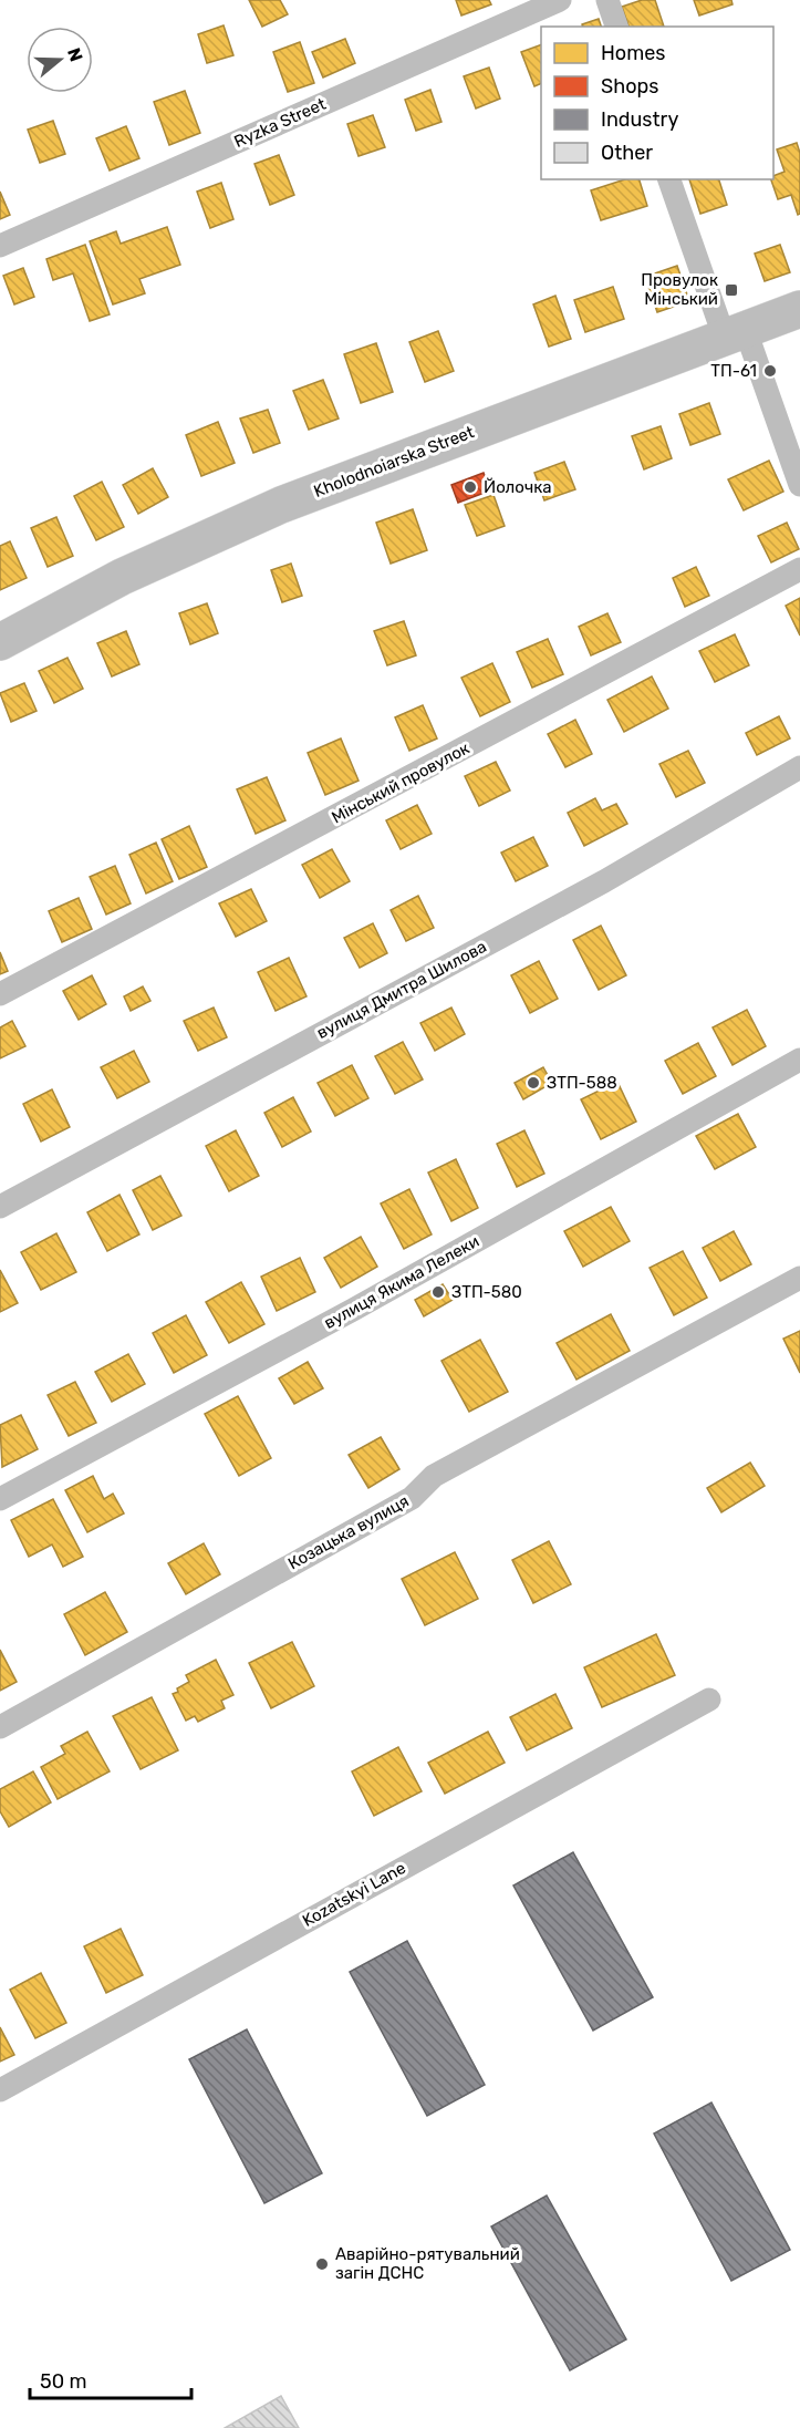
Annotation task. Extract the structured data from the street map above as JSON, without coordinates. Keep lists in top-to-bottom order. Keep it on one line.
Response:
{"streets":{"main road":["Kholodnoiarska Street"],"street":["Ryzka Street","Мінський провулок","вулиця Дмитра Шилова","вулиця Якима Лелеки","Козацька вулиця","Kozatskyi Lane"]},"places":{"transit":["Провулок Мінський"],"other":["ТП-61","Йолочка","ЗТП-588","ЗТП-580","Аварійно-рятувальний загін ДСНС"]},"legend":["Homes","Shops","Industry","Other"],"scale_bar":"50 m","north":"right"}
